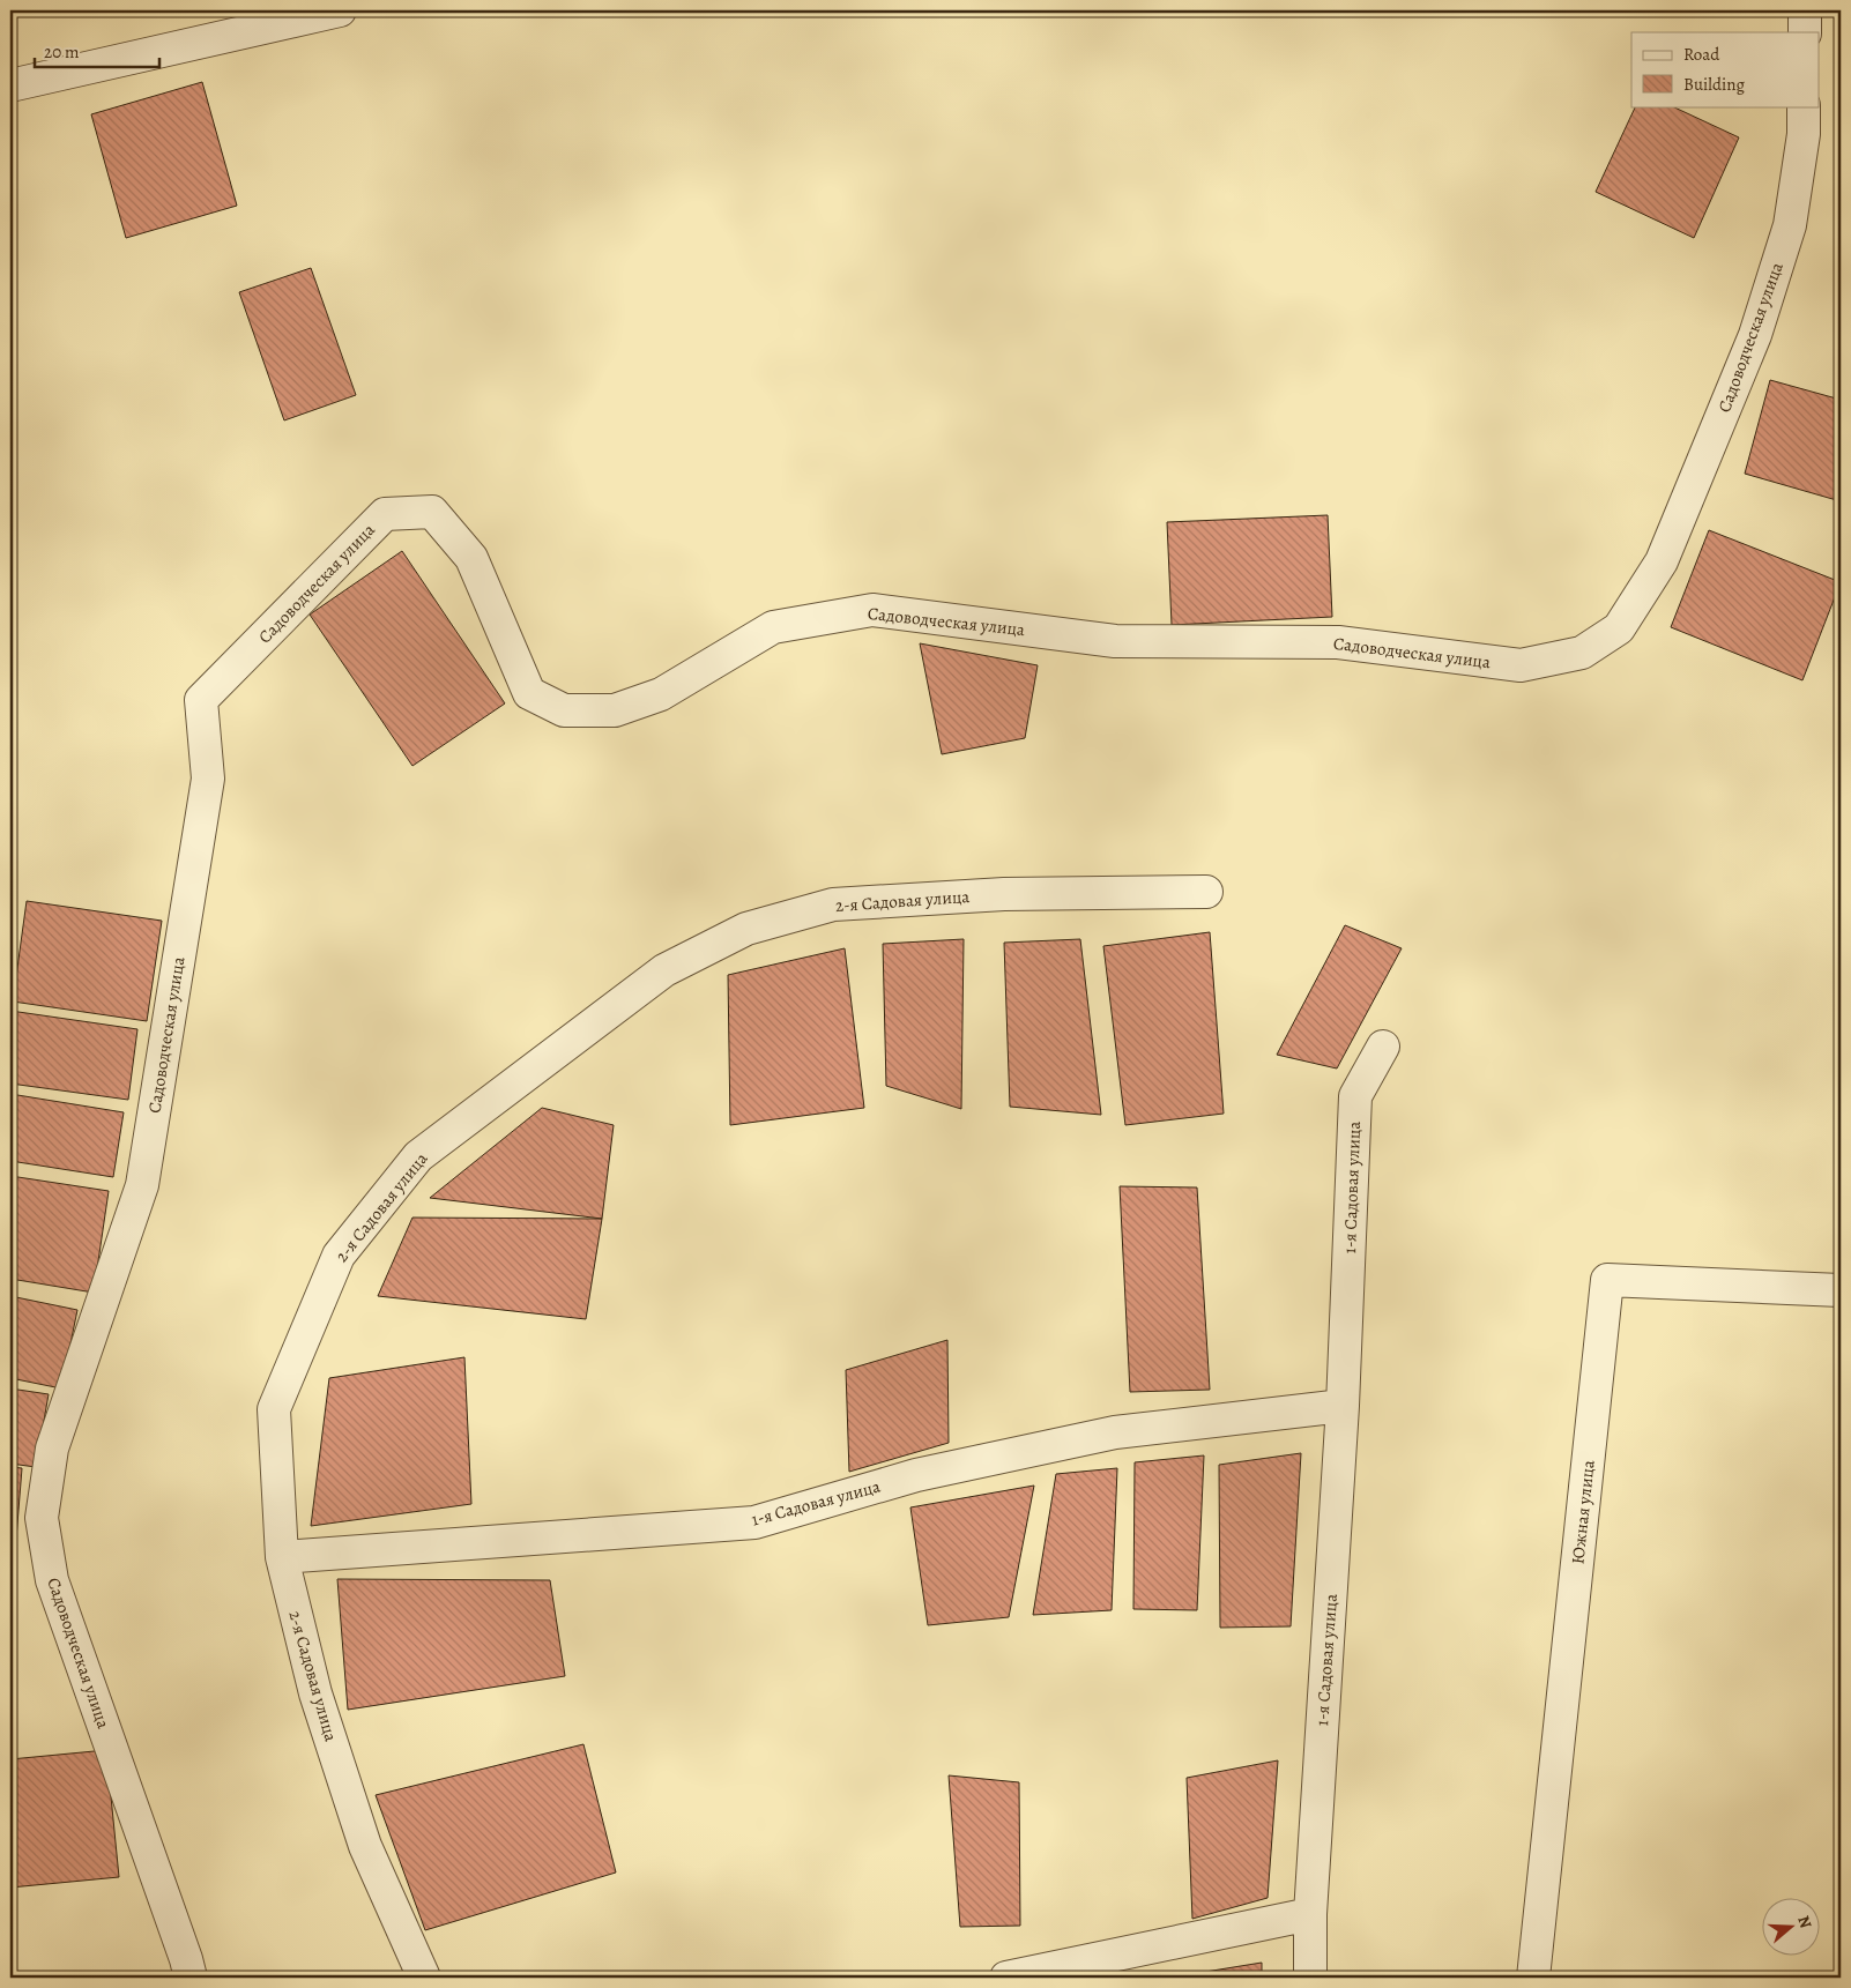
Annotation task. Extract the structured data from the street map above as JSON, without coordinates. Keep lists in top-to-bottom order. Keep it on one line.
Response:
{"streets":{"street":["Садоводческая улица","2-я Садовая улица","1-я Садовая улица","Южная улица"]},"crossings":[["2-я Садовая улица","1-я Садовая улица"]],"legend":["Road","Building"],"scale_bar":"20 m","north":"right"}
